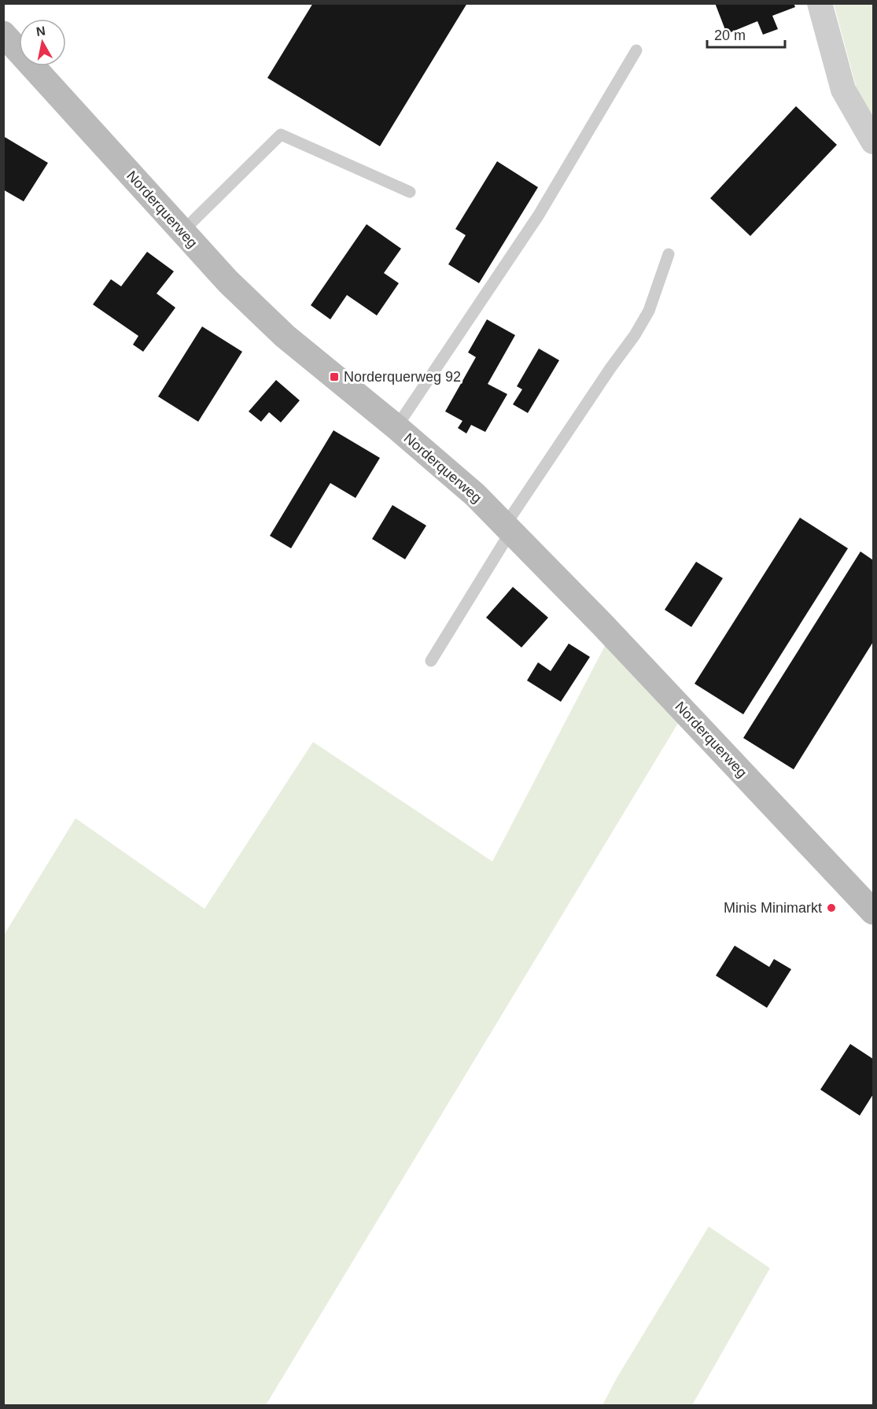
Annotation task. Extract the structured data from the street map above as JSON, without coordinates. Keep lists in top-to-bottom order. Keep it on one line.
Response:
{"streets":{"street":["Norderquerweg"]},"places":{"transit":["Norderquerweg 92"],"other":["Minis Minimarkt"]},"scale_bar":"20 m","north":"top"}
